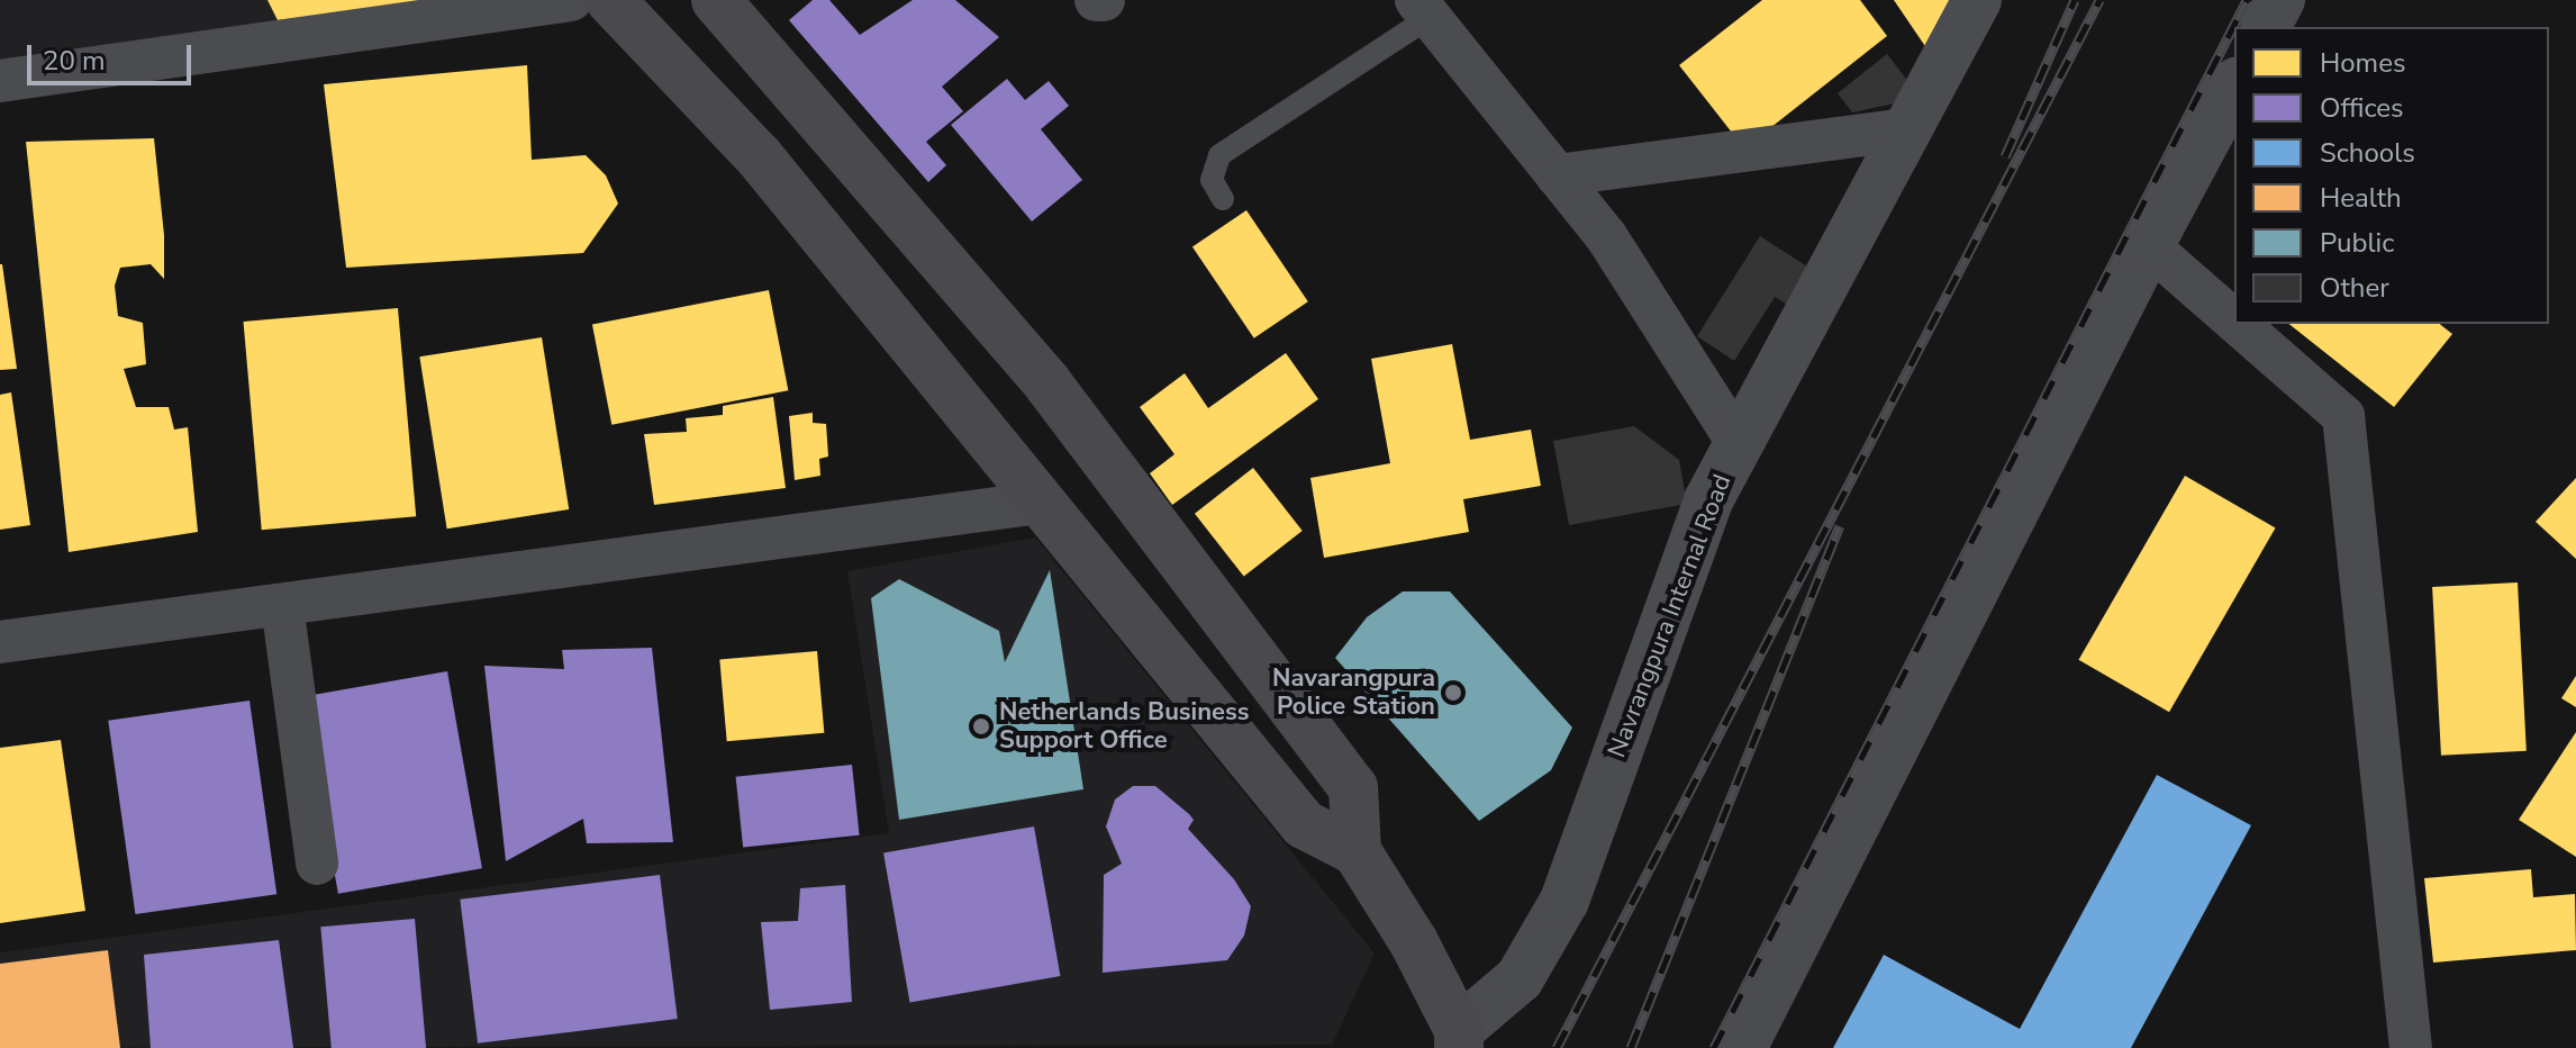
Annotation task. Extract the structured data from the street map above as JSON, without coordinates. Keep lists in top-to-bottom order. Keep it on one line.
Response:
{"streets":{"street":["Navrangpura Internal Road"]},"places":["Navarangpura Police Station","Netherlands Business Support Office"],"legend":["Homes","Offices","Schools","Health","Public","Other"],"scale_bar":"20 m"}
